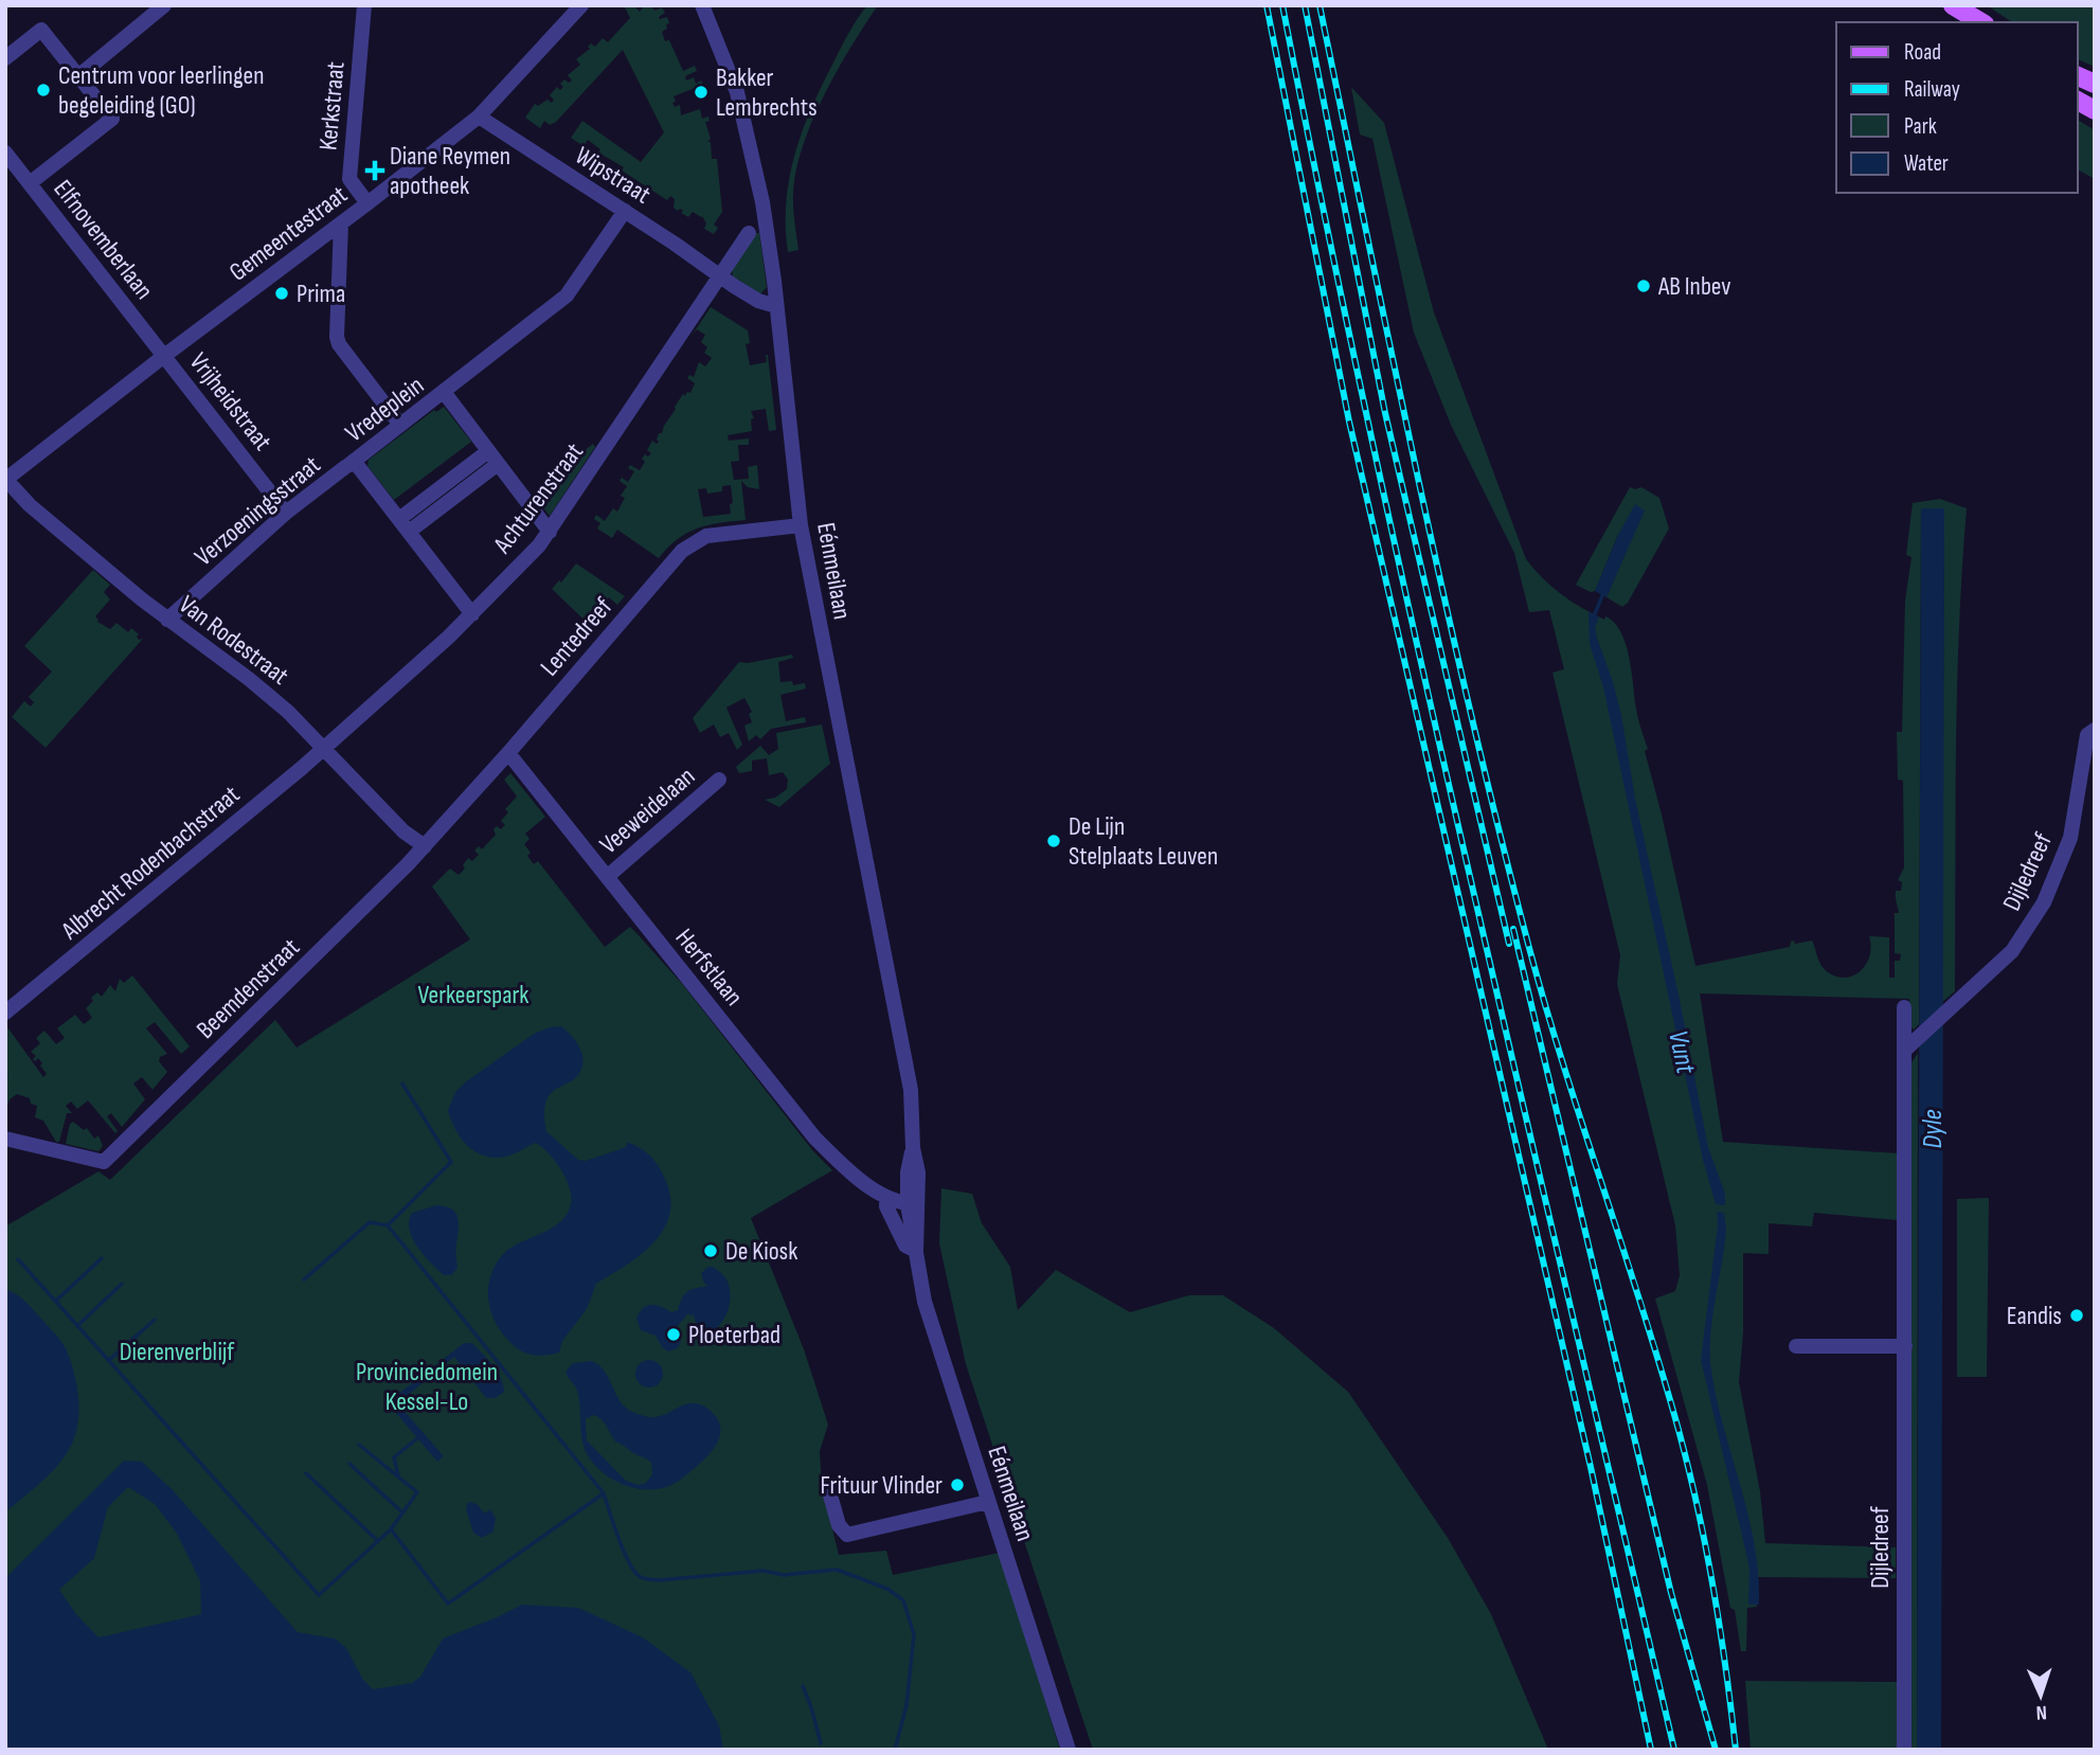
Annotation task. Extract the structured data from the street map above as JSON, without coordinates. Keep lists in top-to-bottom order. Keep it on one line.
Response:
{"streets":{"street":["Kerkstraat","Wipstraat","Gemeentestraat","Elfnovemberlaan","Vrijheidstraat","Vredeplein","Achturenstraat","Verzoeningsstraat","Eénmeilaan","Lentedreef","Van Rodestraat","Veeweidelaan","Albrecht Rodenbachstraat","Dijledreef","Herfstlaan","Beemdenstraat"]},"crossings":[["Kerkstraat","Gemeentestraat"],["Wipstraat","Gemeentestraat"],["Wipstraat","Achturenstraat"],["Wipstraat","Eénmeilaan"],["Gemeentestraat","Elfnovemberlaan"],["Gemeentestraat","Vrijheidstraat"],["Gemeentestraat","Van Rodestraat"],["Elfnovemberlaan","Vrijheidstraat"],["Vrijheidstraat","Verzoeningsstraat"],["Vredeplein","Achturenstraat"],["Vredeplein","Verzoeningsstraat"],["Achturenstraat","Van Rodestraat"],["Achturenstraat","Albrecht Rodenbachstraat"],["Verzoeningsstraat","Van Rodestraat"],["Eénmeilaan","Lentedreef"],["Eénmeilaan","Herfstlaan"],["Lentedreef","Van Rodestraat"],["Lentedreef","Herfstlaan"],["Lentedreef","Beemdenstraat"],["Van Rodestraat","Albrecht Rodenbachstraat"],["Van Rodestraat","Beemdenstraat"],["Veeweidelaan","Herfstlaan"]],"water":["Vunt","Dyle"],"parks":["Verkeerspark","Dierenverblijf","Provinciedomein Kessel-Lo"],"places":{"other":["Centrum voor leerlingen begeleiding (GO)","Bakker Lembrechts","AB Inbev","Prima","De Lijn Stelplaats Leuven","De Kiosk","Eandis","Ploeterbad","Frituur Vlinder"],"health":["Diane Reymen apotheek"]},"legend":["Road","Railway","Park","Water"],"north":"bottom"}
